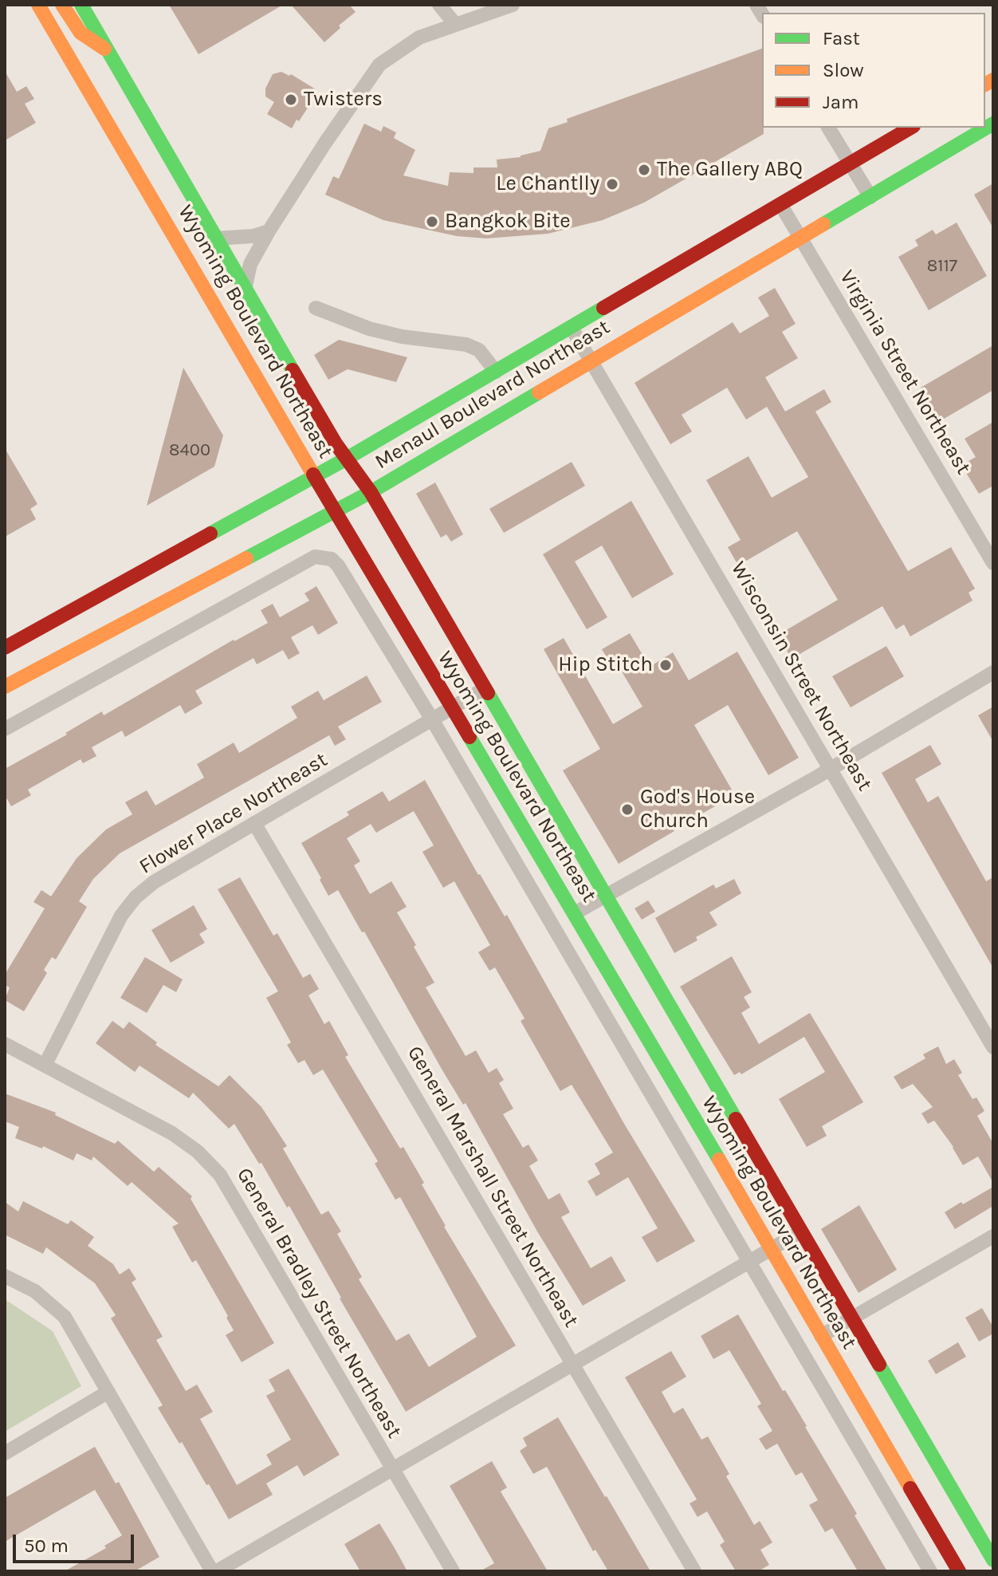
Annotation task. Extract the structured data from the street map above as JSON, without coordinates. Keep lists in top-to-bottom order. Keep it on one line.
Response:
{"streets":{"main road":["Wyoming Boulevard Northeast","Menaul Boulevard Northeast"],"street":["Virginia Street Northeast","Wisconsin Street Northeast","Flower Place Northeast","General Marshall Street Northeast","General Bradley Street Northeast"]},"crossings":[["Wyoming Boulevard Northeast","Menaul Boulevard Northeast"],["Wyoming Boulevard Northeast","Flower Place Northeast"],["Virginia Street Northeast","Menaul Boulevard Northeast"],["Menaul Boulevard Northeast","Wisconsin Street Northeast"],["Flower Place Northeast","General Marshall Street Northeast"],["Flower Place Northeast","General Bradley Street Northeast"]],"places":["Twisters","The Gallery ABQ","Le Chantlly","Bangkok Bite","Hip Stitch","God's House Church"],"house_numbers":["8117","8400"],"legend":["Fast","Slow","Jam"],"scale_bar":"50 m"}
